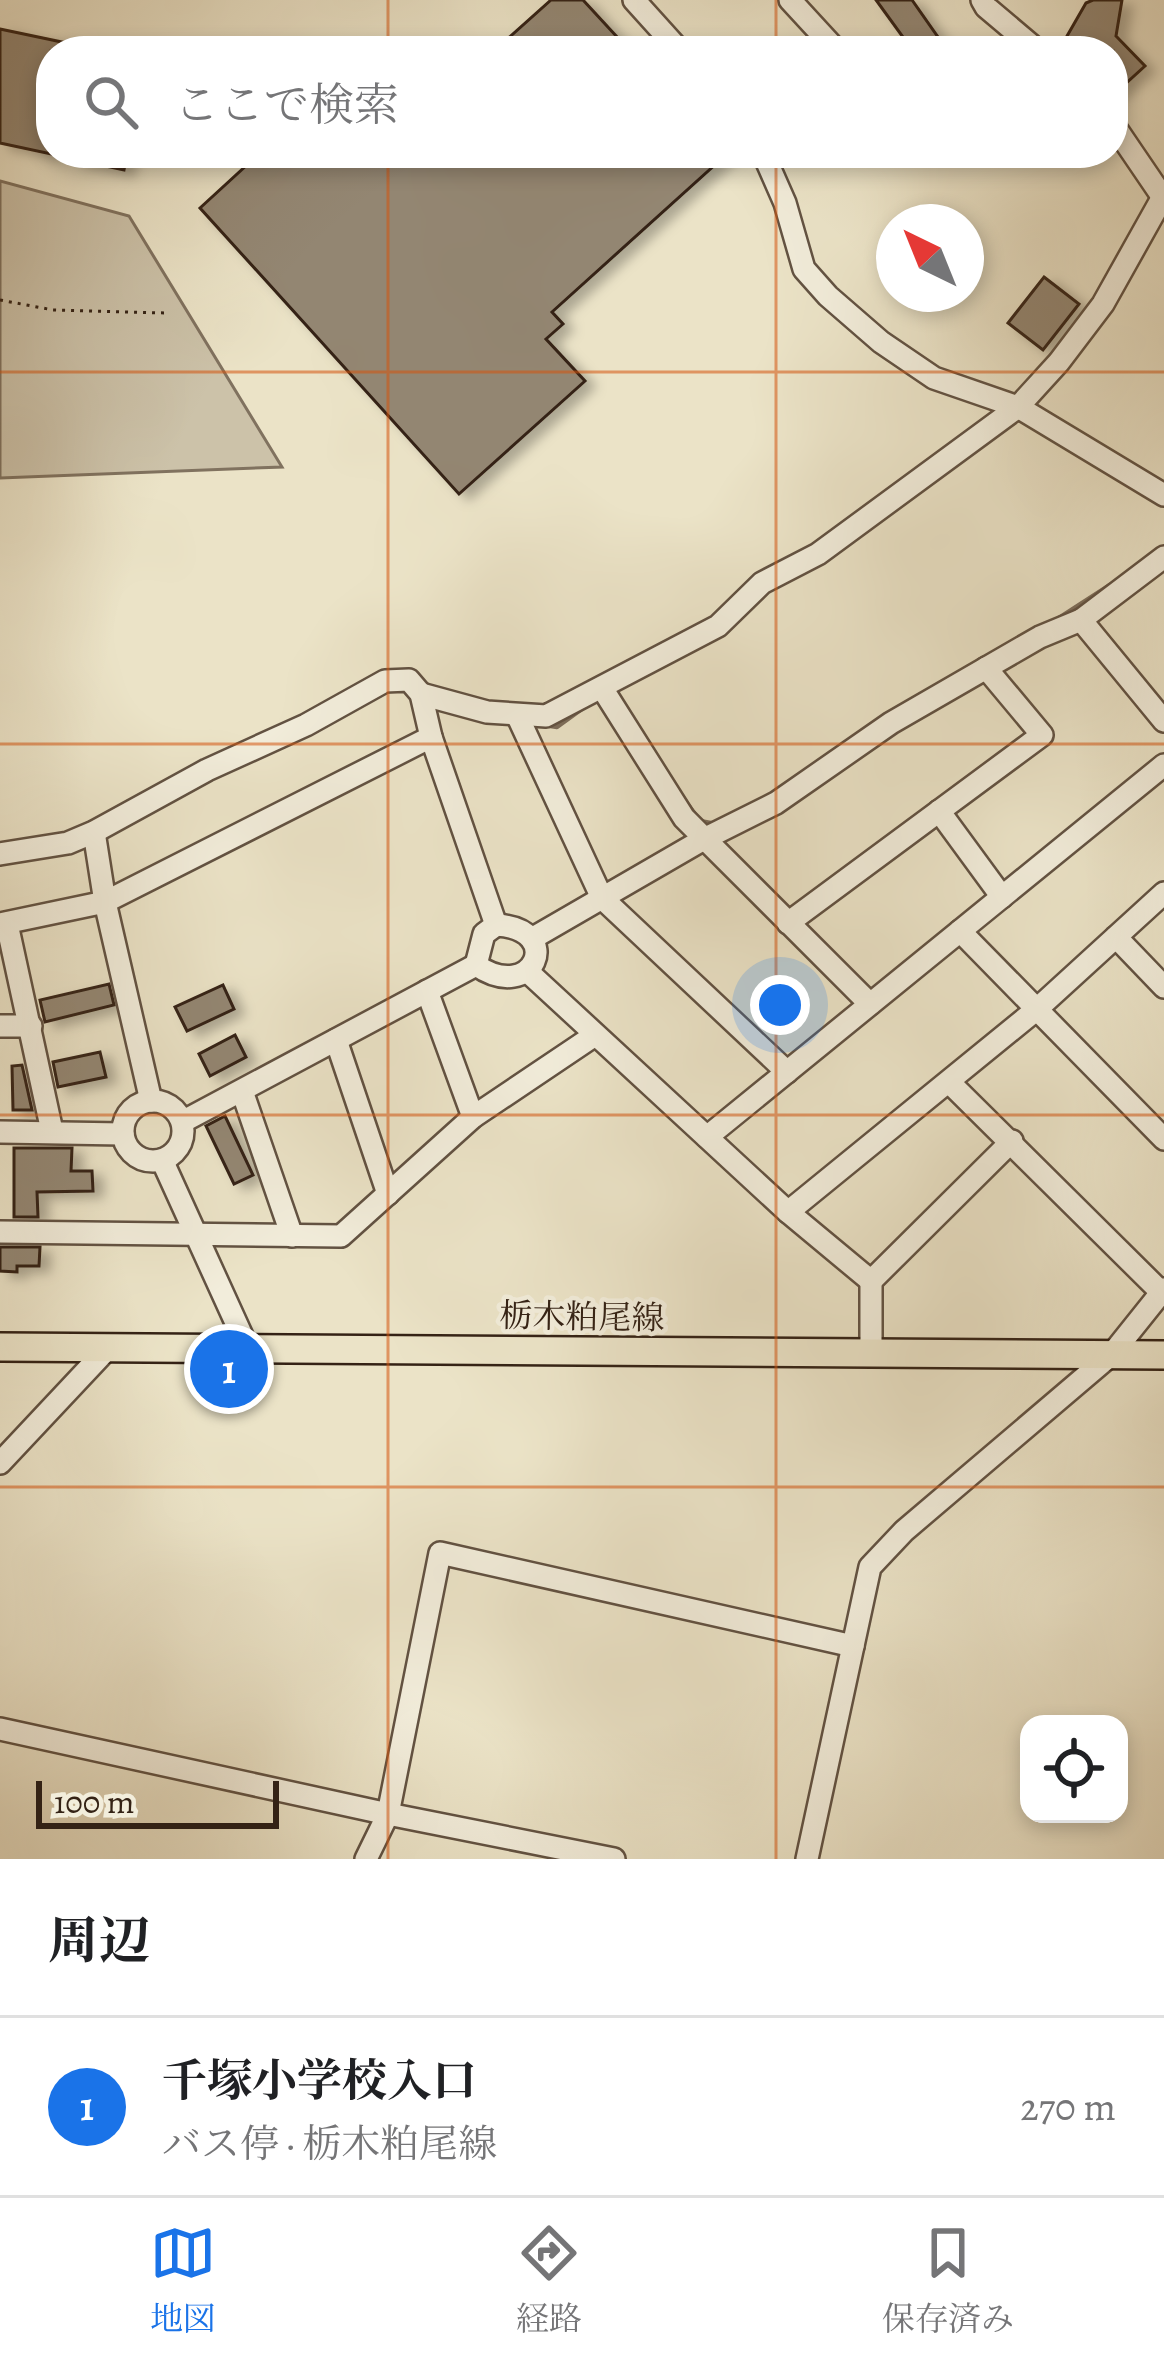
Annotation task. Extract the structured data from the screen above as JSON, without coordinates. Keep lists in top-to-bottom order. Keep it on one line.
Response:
{"streets":{"main road":["栃木粕尾線"]},"scale_bar":"100 m","north":"top left","page":{"search":"ここで検索","pins":"1","scale":"100 m","heading":"周辺","list":[{"mark":"1","name":"千塚小学校入口","note":"バス停 · 栃木粕尾線","value":"270 m"}],"nav":["地図","経路","保存済み"]}}
